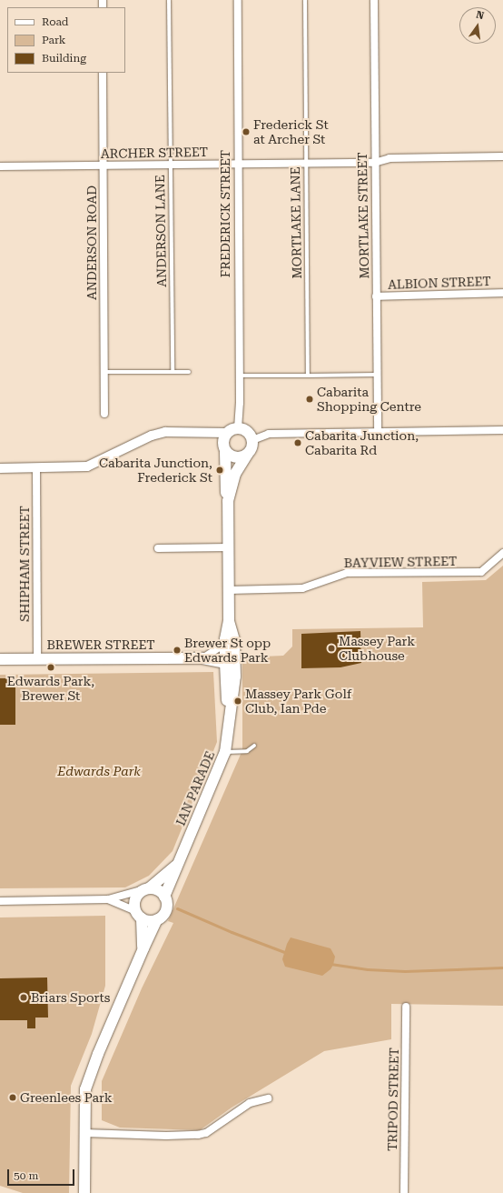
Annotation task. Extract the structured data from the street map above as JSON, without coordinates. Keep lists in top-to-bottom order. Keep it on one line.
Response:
{"streets":{"main road":["BREWER STREET","IAN PARADE"],"street":["ARCHER STREET","FREDERICK STREET","MORTLAKE STREET","ANDERSON ROAD","ALBION STREET","BAYVIEW STREET","SHIPHAM STREET","TRIPOD STREET"],"lane":["MORTLAKE LANE","ANDERSON LANE"]},"crossings":[["ARCHER STREET","FREDERICK STREET"],["ARCHER STREET","MORTLAKE STREET"],["ARCHER STREET","MORTLAKE LANE"],["ARCHER STREET","ANDERSON LANE"],["ARCHER STREET","ANDERSON ROAD"],["MORTLAKE STREET","ALBION STREET"],["BAYVIEW STREET","IAN PARADE"],["SHIPHAM STREET","BREWER STREET"],["BREWER STREET","IAN PARADE"]],"parks":["Edwards Park"],"places":["Frederick St at Archer St","Cabarita Shopping Centre","Cabarita Junction, Cabarita Rd","Cabarita Junction, Frederick St","Massey Park Clubhouse","Brewer St opp Edwards Park","Edwards Park, Brewer St","Massey Park Golf Club, Ian Pde","Briars Sports","Greenlees Park"],"legend":["Road","Park","Building"],"scale_bar":"50 m","north":"top"}
